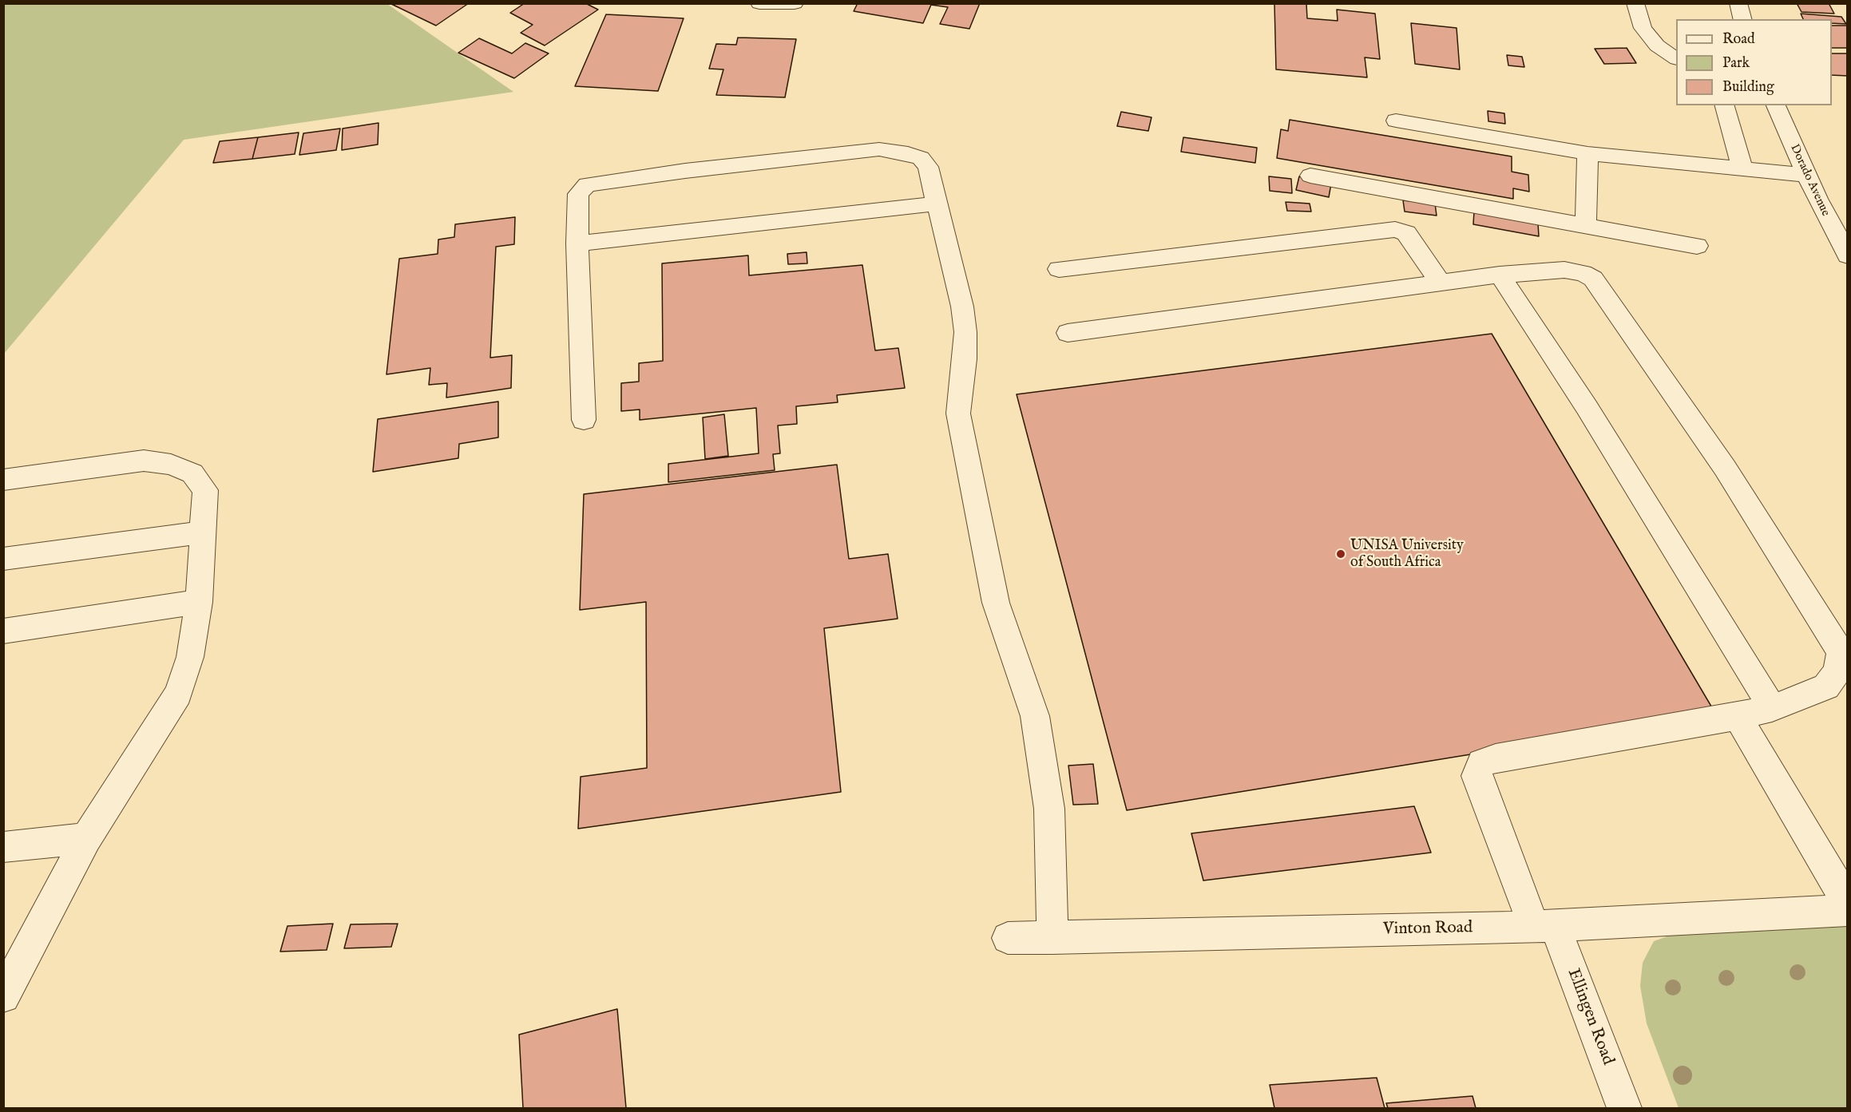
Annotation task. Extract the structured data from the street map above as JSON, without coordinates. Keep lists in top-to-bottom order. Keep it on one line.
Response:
{"streets":{"street":["Dorado Avenue","Vinton Road","Ellingen Road"]},"crossings":[["Vinton Road","Ellingen Road"]],"places":["UNISA University of South Africa"],"legend":["Road","Park","Building"]}
